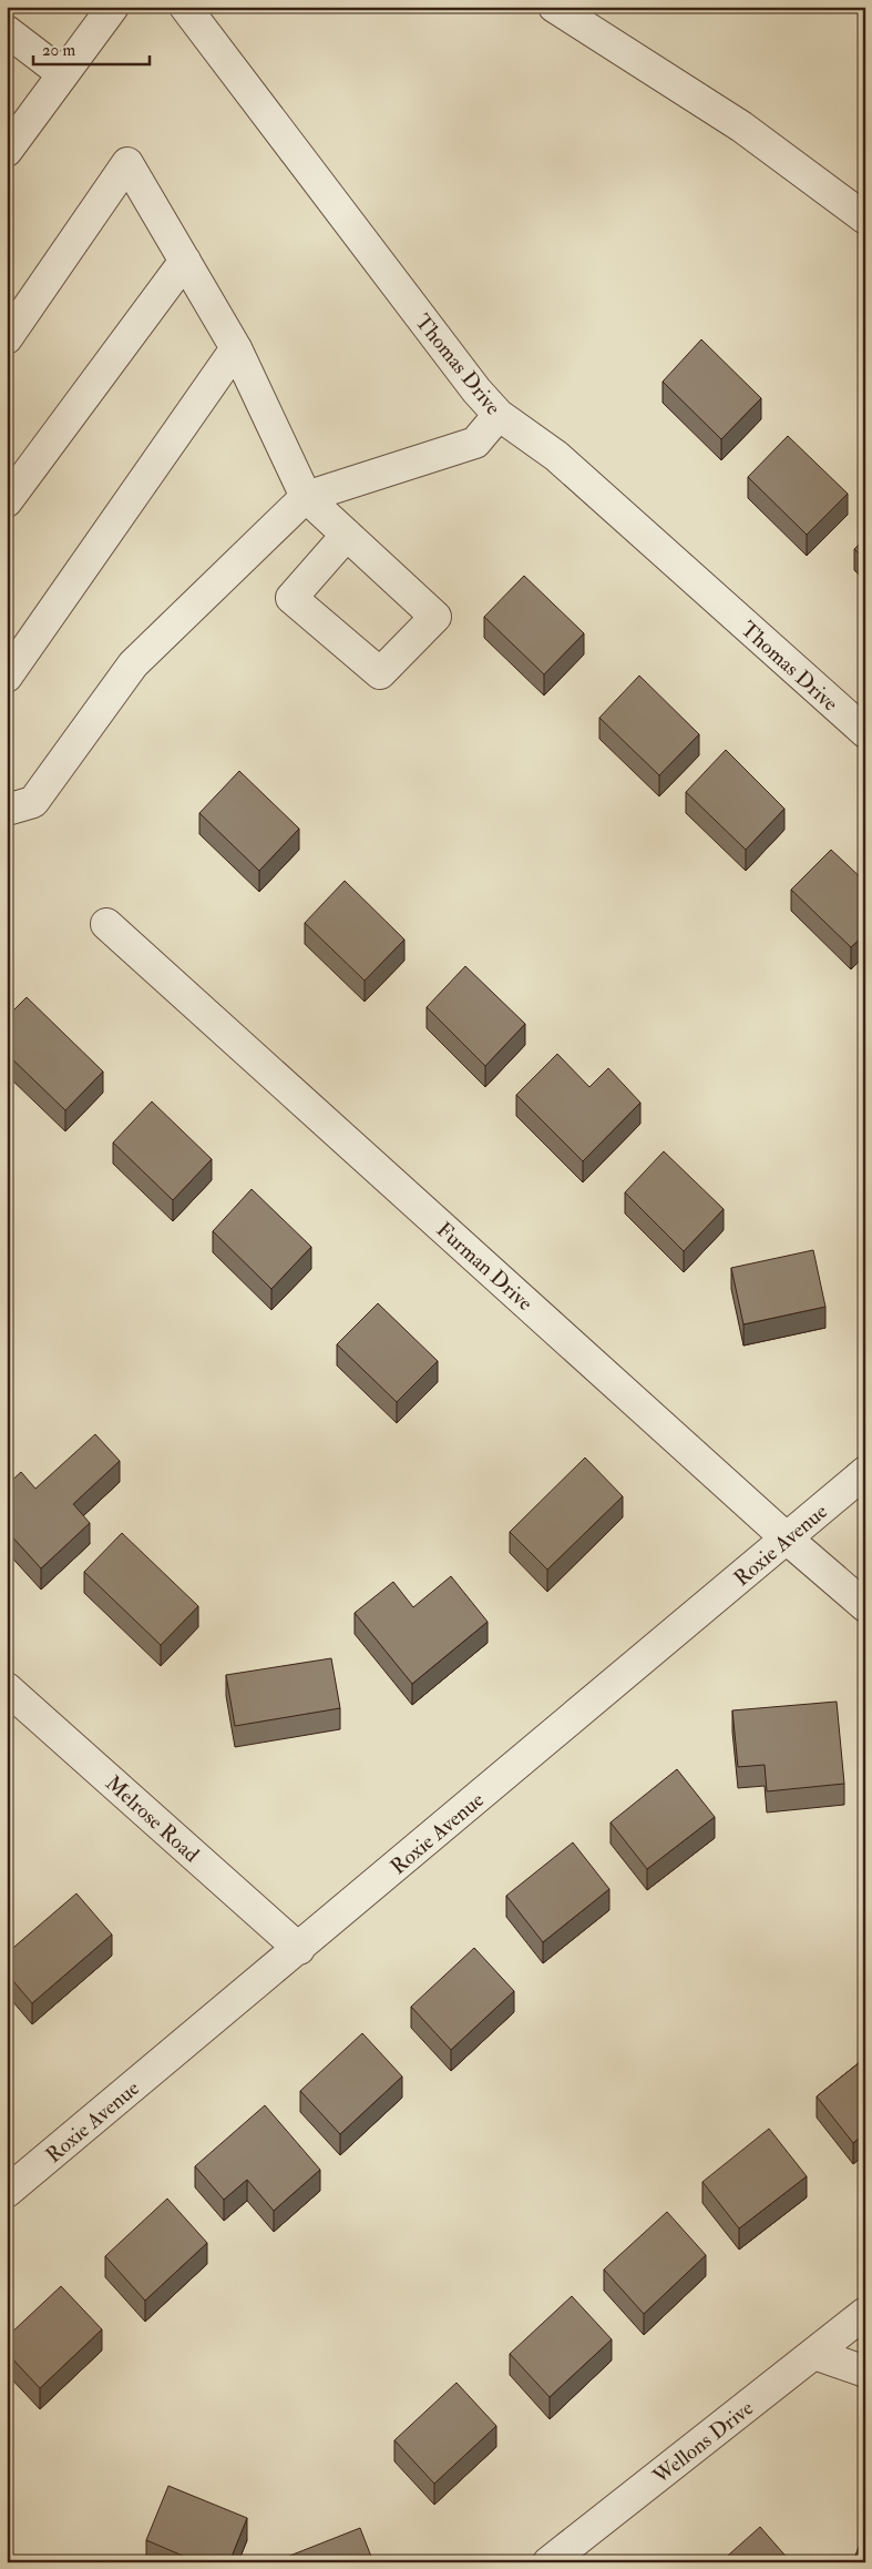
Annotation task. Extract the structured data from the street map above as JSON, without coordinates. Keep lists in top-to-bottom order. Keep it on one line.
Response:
{"streets":{"street":["Thomas Drive","Furman Drive","Roxie Avenue","Melrose Road","Wellons Drive"]},"crossings":[["Furman Drive","Roxie Avenue"],["Roxie Avenue","Melrose Road"]],"scale_bar":"20 m"}
